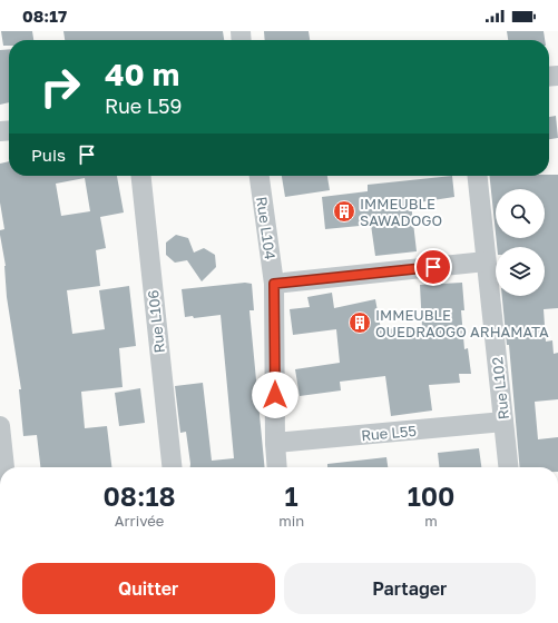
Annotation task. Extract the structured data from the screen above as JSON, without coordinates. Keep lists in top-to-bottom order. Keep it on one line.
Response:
{"streets":{"street":["Rue L104","Rue L106","Rue L102","Rue L55"]},"crossings":[["Rue L104","Rue L55"],["Rue L102","Rue L55"]],"places":{"building":["IMMEUBLE SAWADOGO","IMMEUBLE OUEDRAOGO ARHAMATA"]},"page":{"status":"08:17","turn":["40 m","Rue L59"],"then":"Puis","eta":["08:18","Arrivée","1","min","100","m"],"buttons":["Quitter","Partager"]}}
